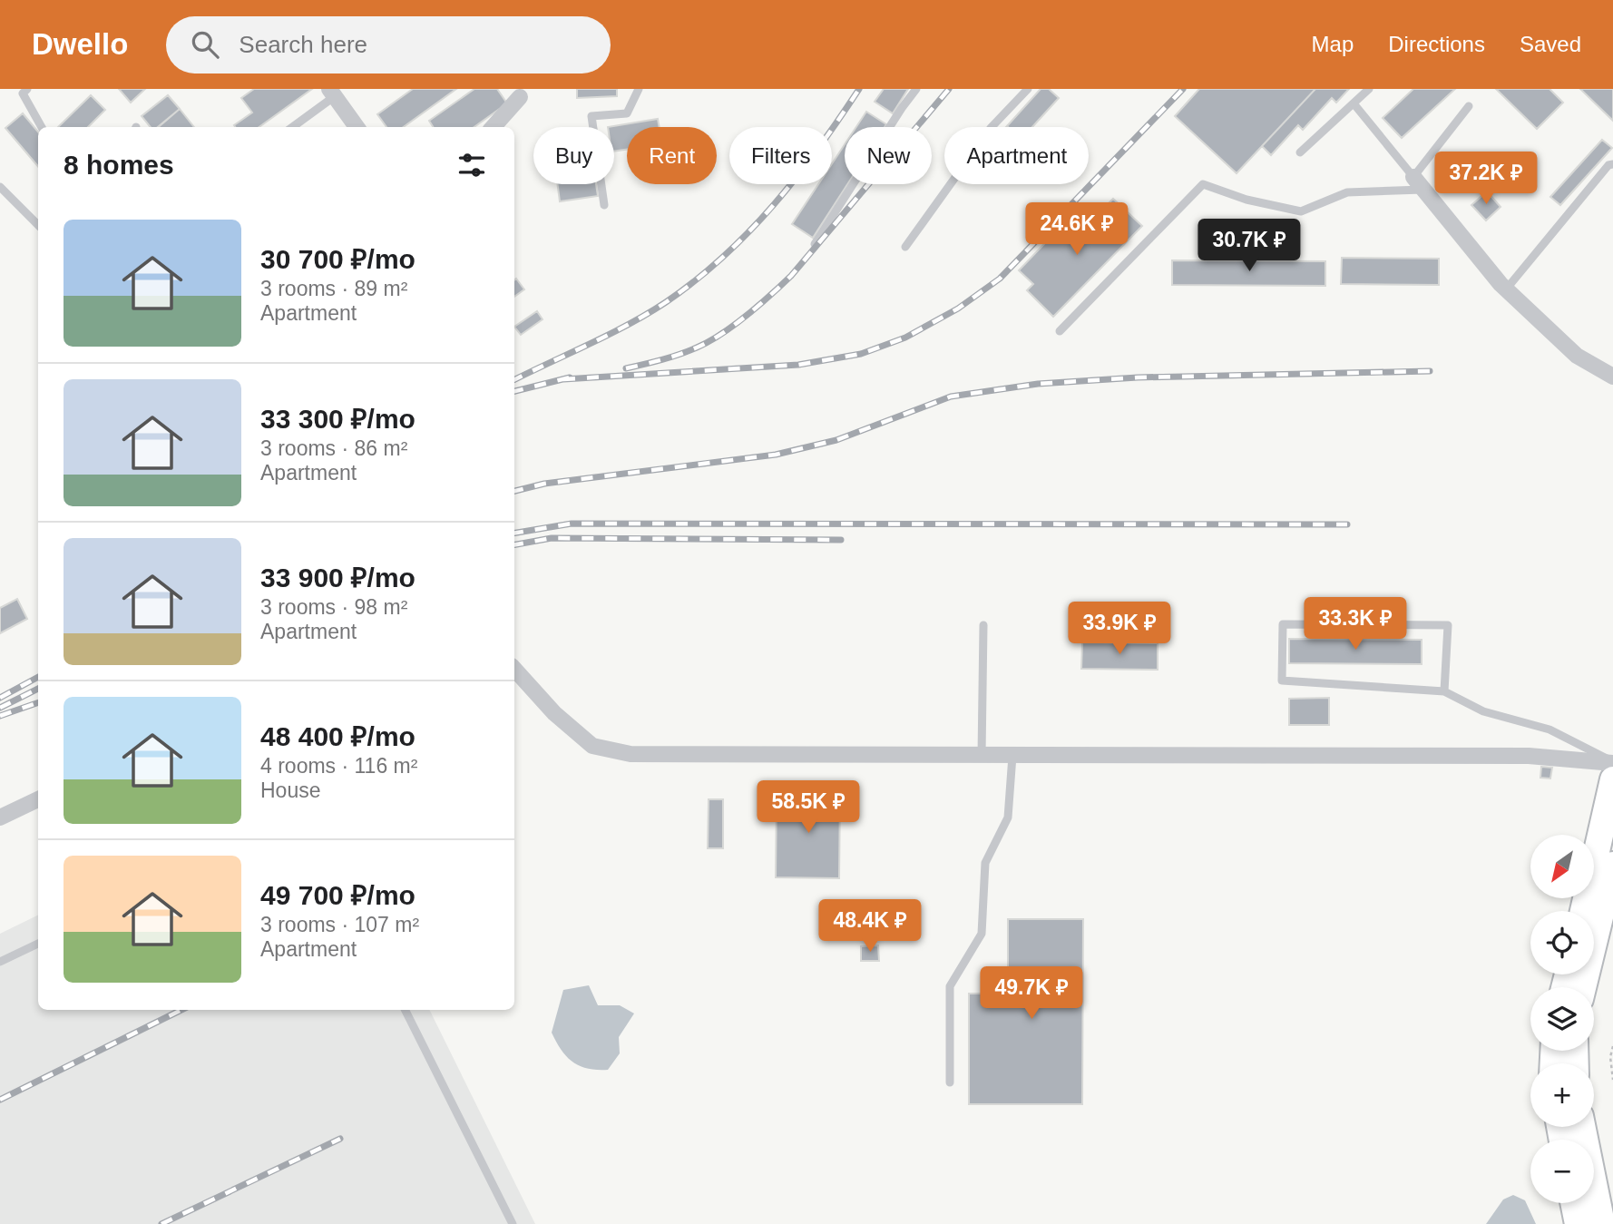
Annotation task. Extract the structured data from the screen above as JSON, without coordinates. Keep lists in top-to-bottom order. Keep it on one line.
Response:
{"north":"bottom left","page":{"header":"Dwello","search":"Search here","nav":["Map","Directions","Saved"],"chip":["Buy","Rent","Filters","New","Apartment"],"heading":"8 homes","price":["37.2K ₽","24.6K ₽","30.7K ₽","33.3K ₽","33.9K ₽","58.5K ₽","48.4K ₽","49.7K ₽"],"list":[{"name":"30 700 ₽/mo","note":"3 rooms · 89 m² · Apartment"},{"name":"33 300 ₽/mo","note":"3 rooms · 86 m² · Apartment"},{"name":"33 900 ₽/mo","note":"3 rooms · 98 m² · Apartment"},{"name":"48 400 ₽/mo","note":"4 rooms · 116 m² · House"},{"name":"49 700 ₽/mo","note":"3 rooms · 107 m² · Apartment"}],"map_buttons":["+","−"]}}
